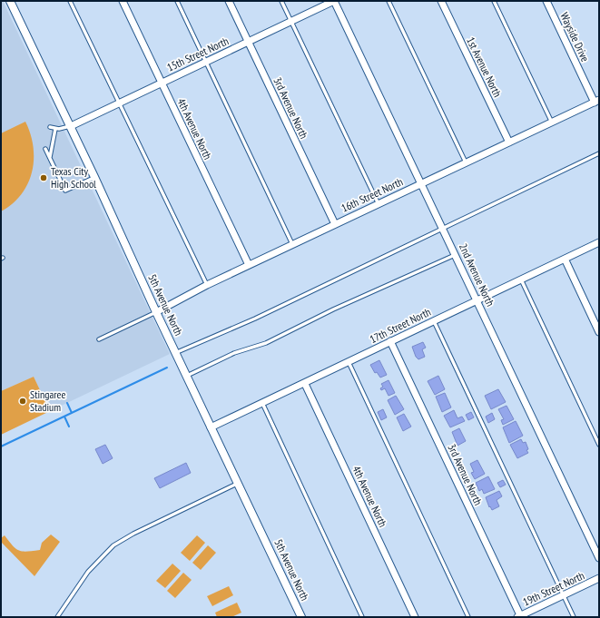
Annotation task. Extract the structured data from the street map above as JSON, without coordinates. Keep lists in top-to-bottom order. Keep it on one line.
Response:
{"streets":{"street":["Wayside Drive","15th Street North","1st Avenue North","3rd Avenue North","4th Avenue North","16th Street North","2nd Avenue North","5th Avenue North","17th Street North","19th Street North"]},"crossings":[["Wayside Drive","16th Street North"],["15th Street North","3rd Avenue North"],["15th Street North","4th Avenue North"],["15th Street North","2nd Avenue North"],["15th Street North","5th Avenue North"],["1st Avenue North","16th Street North"],["3rd Avenue North","16th Street North"],["3rd Avenue North","17th Street North"],["3rd Avenue North","19th Street North"],["4th Avenue North","16th Street North"],["4th Avenue North","17th Street North"],["16th Street North","2nd Avenue North"],["16th Street North","5th Avenue North"],["2nd Avenue North","17th Street North"],["5th Avenue North","17th Street North"]],"places":["Texas City High School","Stingaree Stadium"]}
